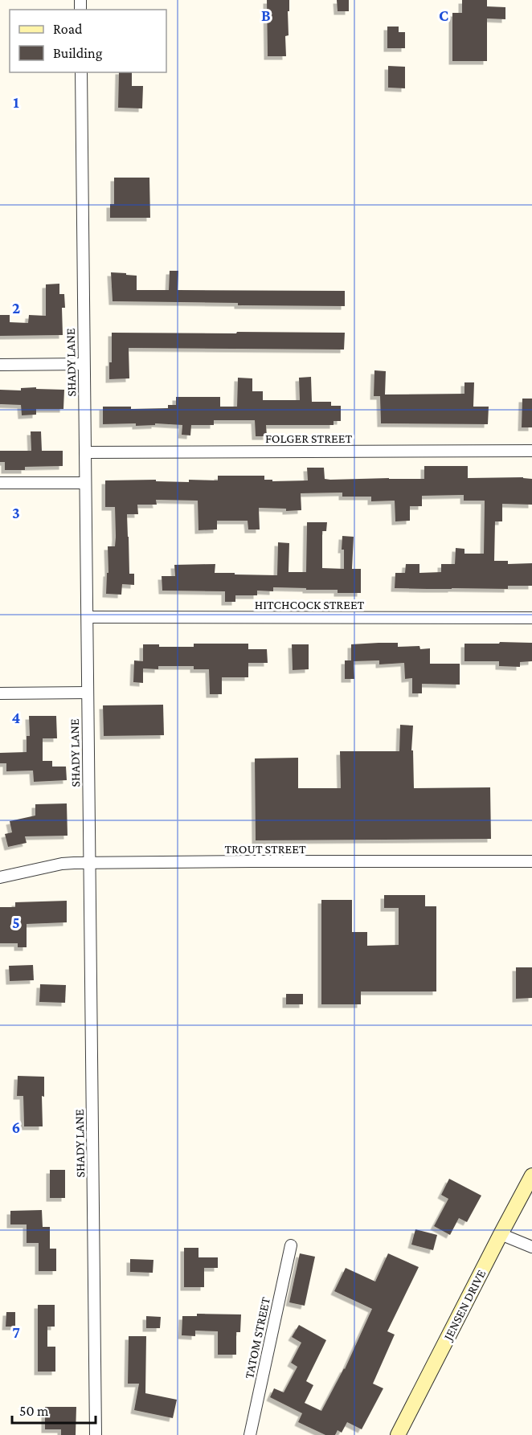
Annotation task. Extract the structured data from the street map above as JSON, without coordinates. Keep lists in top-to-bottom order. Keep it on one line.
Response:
{"streets":{"main road":["JENSEN DRIVE"],"street":["SHADY LANE","FOLGER STREET","HITCHCOCK STREET","TROUT STREET","TATOM STREET"]},"crossings":[["SHADY LANE","FOLGER STREET"],["SHADY LANE","HITCHCOCK STREET"],["SHADY LANE","TROUT STREET"]],"legend":["Road","Building"],"scale_bar":"50 m","grid":{"columns":["B","C"],"rows":["1","2","3","4","5","6","7"]}}
